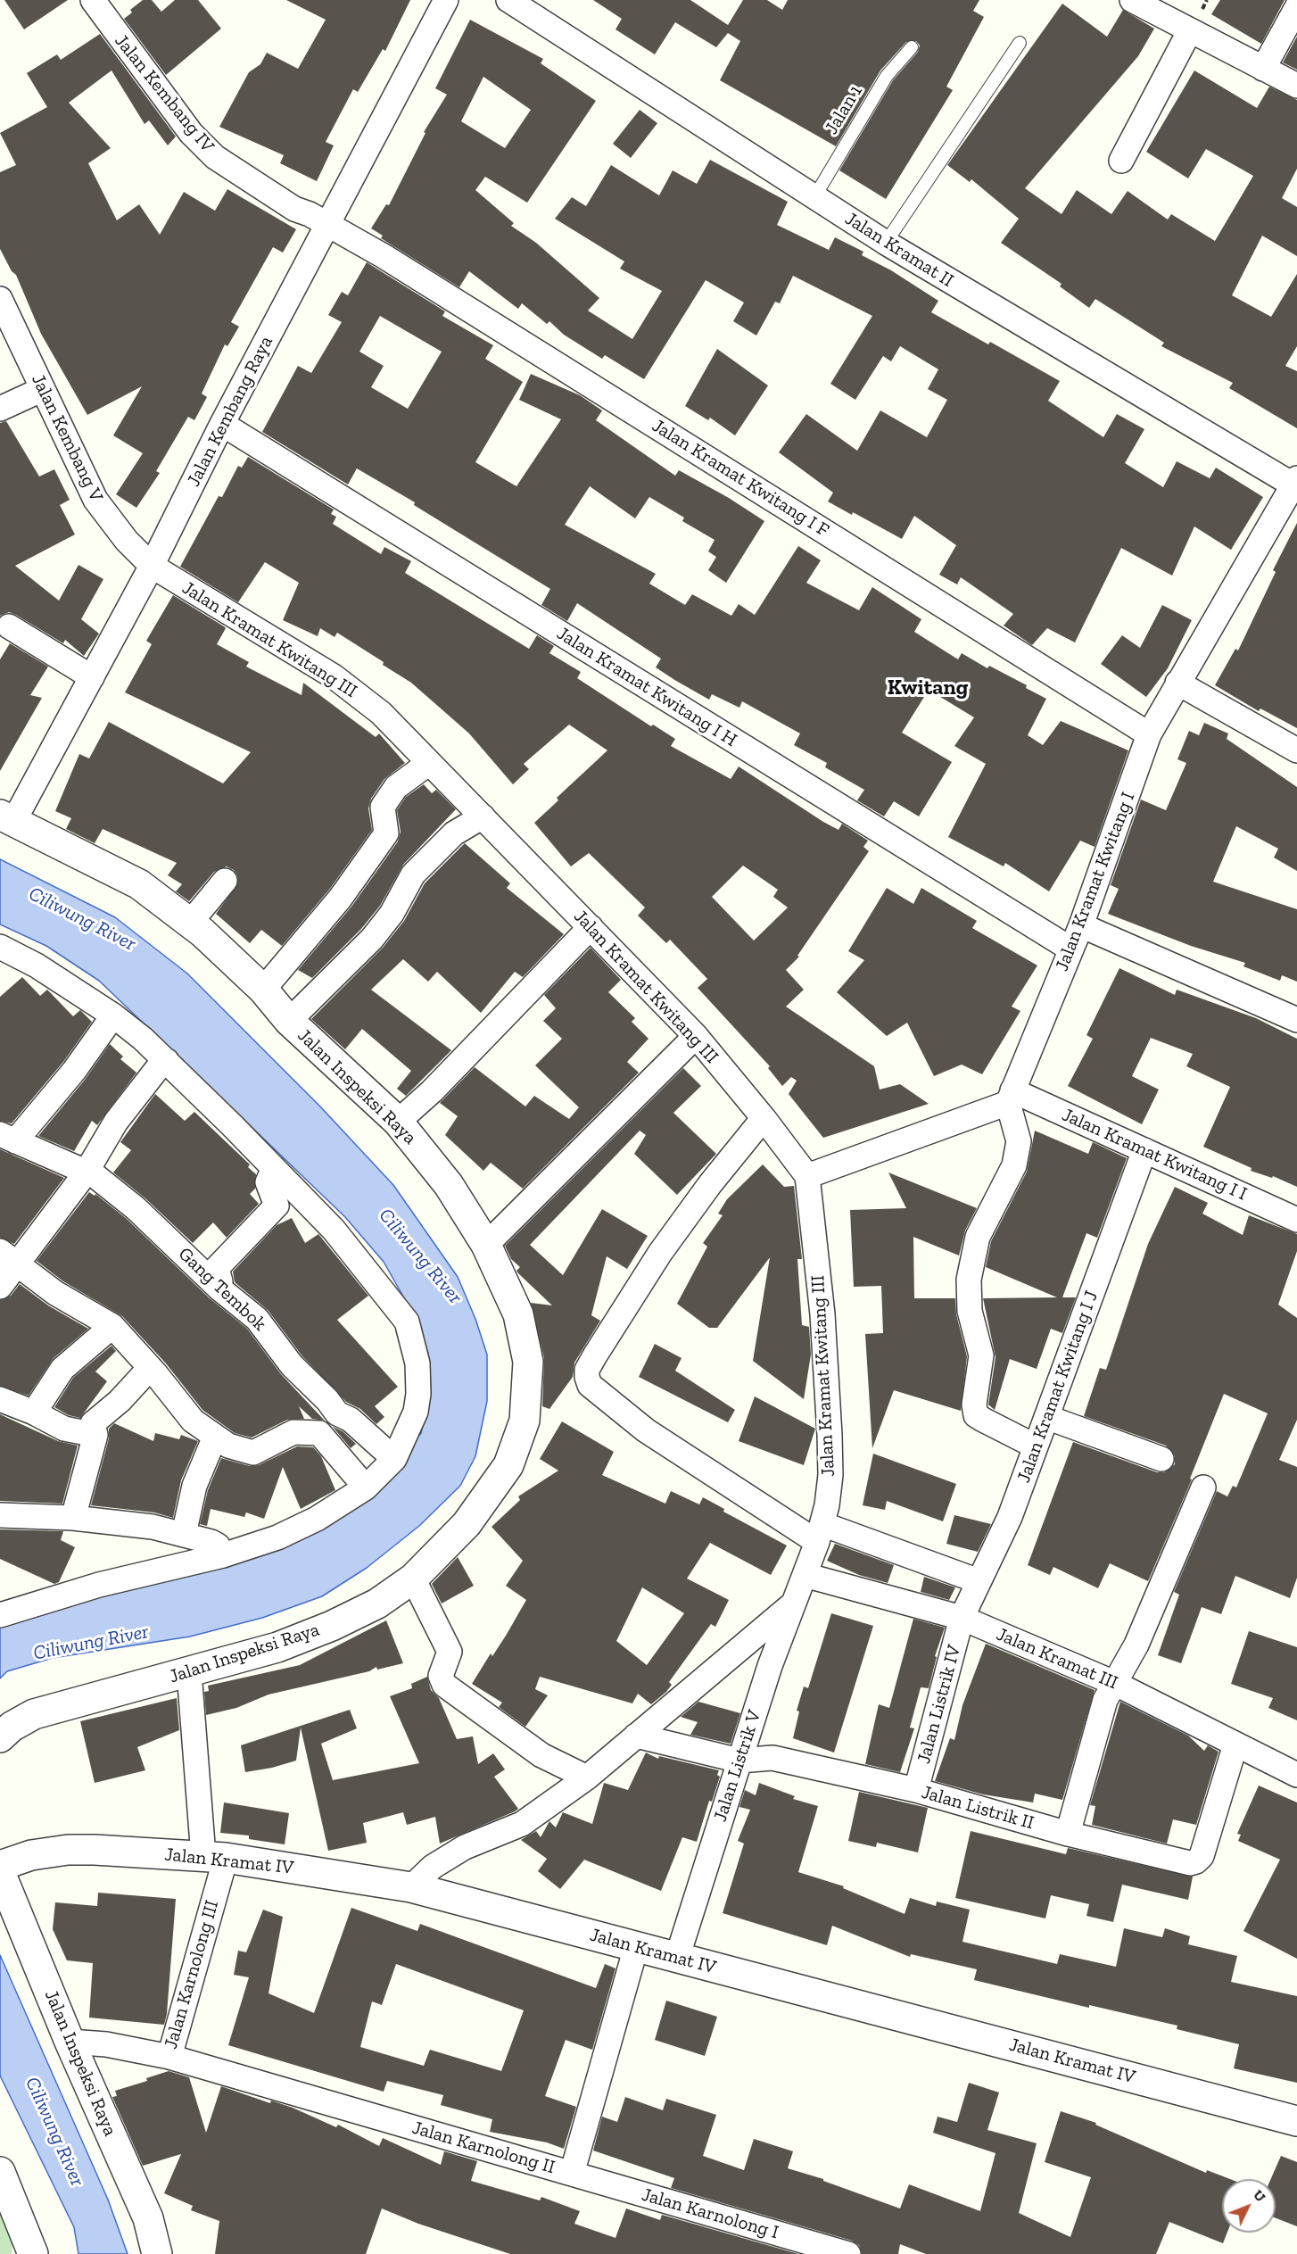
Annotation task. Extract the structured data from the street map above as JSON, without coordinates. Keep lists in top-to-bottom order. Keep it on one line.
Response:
{"streets":{"street":["Jalan Kembang IV","Jalan Kramat II","Jalan Kembang Raya","Jalan Kembang V","Jalan Kramat Kwitang I F","Jalan Kramat Kwitang III","Jalan Kramat Kwitang I H","Jalan Kramat Kwitang I","Jalan Inspeksi Raya","Jalan Kramat Kwitang I I","Gang Tembok","Jalan Kramat Kwitang I J","Jalan Kramat III","Jalan Listrik IV","Jalan Listrik V","Jalan Listrik II","Jalan Kramat IV","Jalan Karnolong III","Jalan Karnolong II","Jalan Karnolong I"],"lane":["Jalan 1"]},"crossings":[["Jalan Kembang IV","Jalan Kembang Raya"],["Jalan Kembang IV","Jalan Kramat Kwitang I F"],["Jalan 1","Jalan Kramat II"],["Jalan Kramat II","Jalan Kramat Kwitang I"],["Jalan Kembang Raya","Jalan Kembang V"],["Jalan Kembang Raya","Jalan Kramat Kwitang I F"],["Jalan Kembang Raya","Jalan Kramat Kwitang III"],["Jalan Kembang Raya","Jalan Kramat Kwitang I H"],["Jalan Kembang Raya","Jalan Inspeksi Raya"],["Jalan Kembang V","Jalan Kramat Kwitang III"],["Jalan Kramat Kwitang I F","Jalan Kramat Kwitang I"],["Jalan Kramat Kwitang III","Jalan Kramat III"],["Jalan Kramat Kwitang III","Jalan Listrik V"],["Jalan Kramat Kwitang I H","Jalan Kramat Kwitang I"],["Jalan Kramat Kwitang I","Jalan Kramat Kwitang I I"],["Jalan Inspeksi Raya","Jalan Karnolong III"],["Jalan Kramat Kwitang I I","Jalan Kramat Kwitang I J"],["Jalan Kramat Kwitang I J","Jalan Kramat III"],["Jalan Kramat Kwitang I J","Jalan Listrik IV"],["Jalan Kramat III","Jalan Listrik IV"],["Jalan Kramat III","Jalan Listrik V"],["Jalan Kramat III","Jalan Listrik II"],["Jalan Listrik IV","Jalan Listrik II"],["Jalan Listrik V","Jalan Listrik II"],["Jalan Listrik V","Jalan Kramat IV"],["Jalan Kramat IV","Jalan Karnolong III"],["Jalan Kramat IV","Jalan Karnolong II"],["Jalan Karnolong III","Jalan Karnolong II"],["Jalan Karnolong II","Jalan Karnolong I"]],"districts":["Kwitang"],"water":["Ciliwung River"],"north":"top right"}
